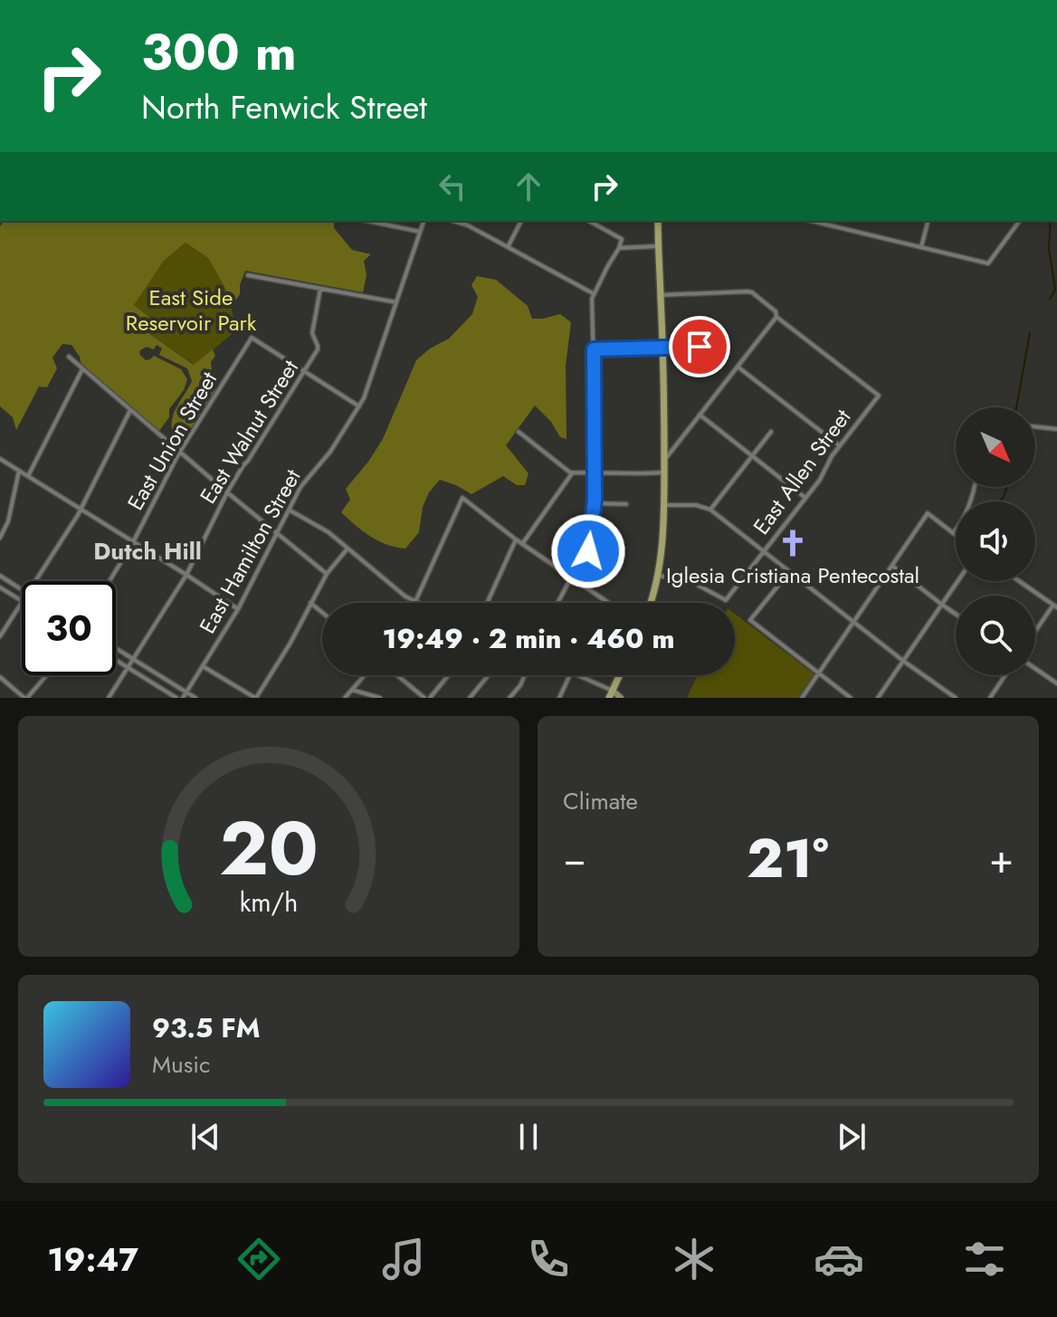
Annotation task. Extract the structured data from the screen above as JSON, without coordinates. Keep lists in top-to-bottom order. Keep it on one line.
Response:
{"streets":{"street":["East Walnut Street","East Union Street","East Allen Street","East Hamilton Street"]},"crossings":[["East Walnut Street","East Union Street"]],"districts":["Dutch Hill"],"parks":["East Side Reservoir Park"],"places":{"church":["Iglesia Cristiana Pentecostal"]},"north":"bottom right","page":{"turn":["300 m","North Fenwick Street"],"limit":"30","trip":"19:49 · 2 min · 460 m","tile":"Climate","heat":["−","21°","+"],"song":["93.5 FM","Music"],"tabs":"19:47","gauge":["20","km/h"]}}
